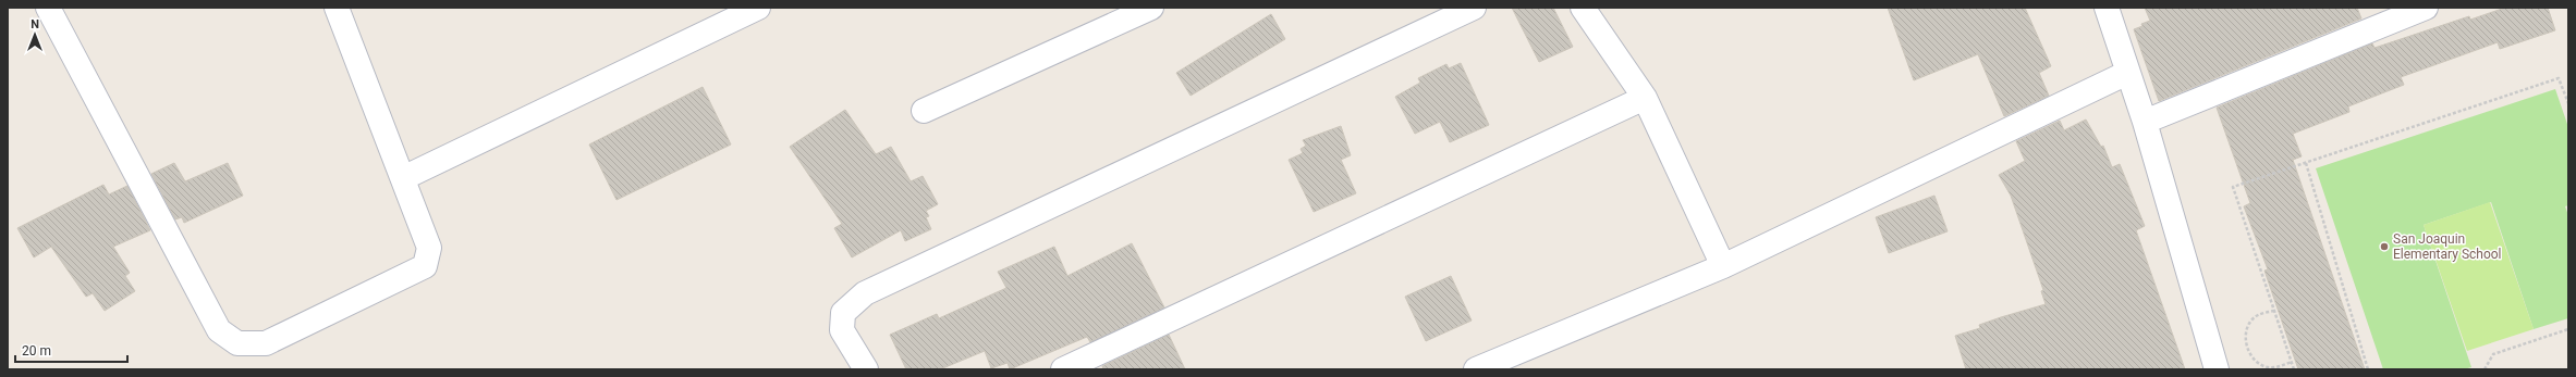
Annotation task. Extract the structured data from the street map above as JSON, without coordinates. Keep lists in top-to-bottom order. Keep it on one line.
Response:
{"places":["San Joaquin Elementary School"],"scale_bar":"20 m","north":"top"}
